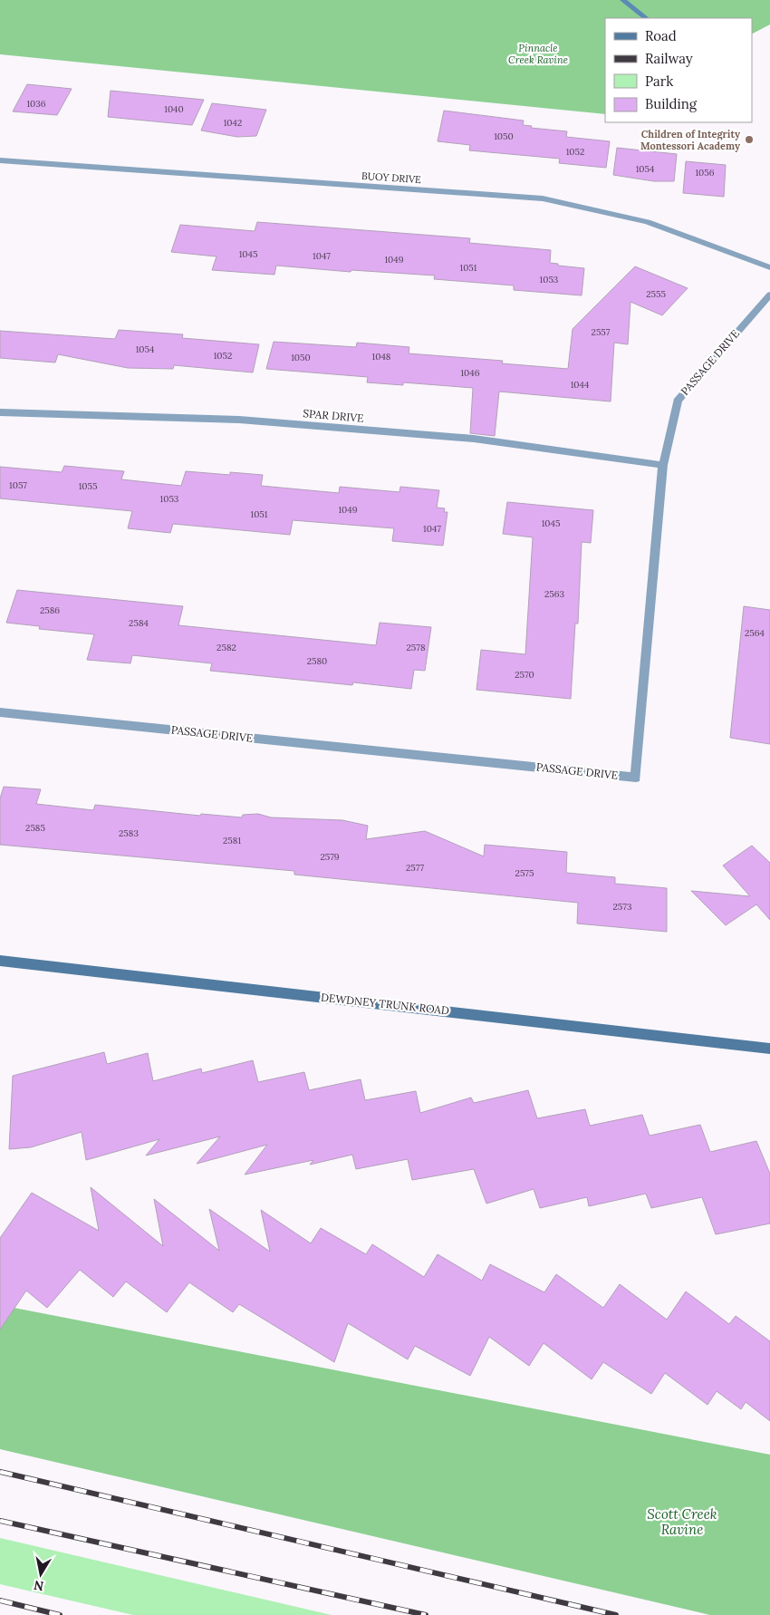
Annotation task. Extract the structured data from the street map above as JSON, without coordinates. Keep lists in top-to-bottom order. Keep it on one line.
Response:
{"streets":{"main road":["DEWDNEY TRUNK ROAD"],"street":["BUOY DRIVE","PASSAGE DRIVE","SPAR DRIVE"]},"crossings":[["PASSAGE DRIVE","SPAR DRIVE"]],"parks":["Pinnacle Creek Ravine","Scott Creek Ravine"],"places":["Children of Integrity Montessori Academy"],"house_numbers":["1036","1040","1042","1050","1052","1054","1056","1045","1047","1049","1051","1053","2555","2557","1054","1052","1048","1050","1046","1044","1057","1055","1053","1049","1051","1045","1047","2563","2586","2584","2564","2582","2578","2580","2570","2585","2583","2581","2579","2577","2575","2573"],"legend":["Road","Railway","Park","Building"],"north":"bottom"}
